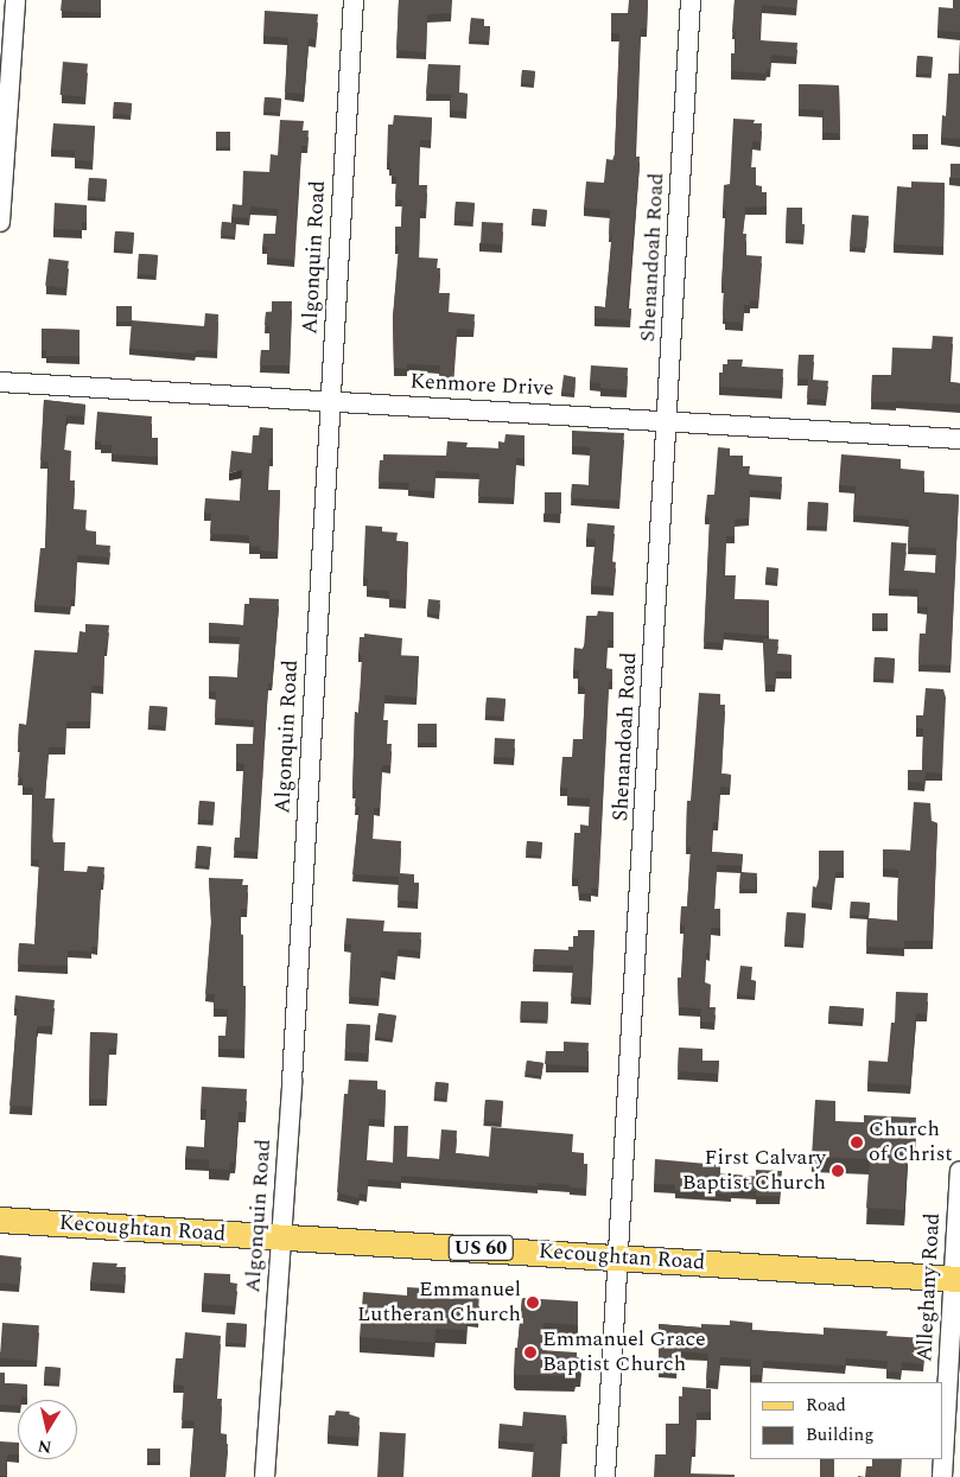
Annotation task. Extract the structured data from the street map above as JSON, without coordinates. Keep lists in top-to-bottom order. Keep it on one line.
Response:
{"streets":{"main road":["Kecoughtan Road","US 60"],"street":["Algonquin Road","Shenandoah Road","Kenmore Drive","Alleghany Road"]},"crossings":[["Algonquin Road","Kenmore Drive"],["Algonquin Road","Kecoughtan Road"],["Shenandoah Road","Kenmore Drive"],["Shenandoah Road","Kecoughtan Road"],["Kecoughtan Road","Alleghany Road"]],"places":["Church of Christ","First Calvary Baptist Church","Emmanuel Lutheran Church","Emmanuel Grace Baptist Church"],"legend":["Road","Building"],"north":"bottom"}
